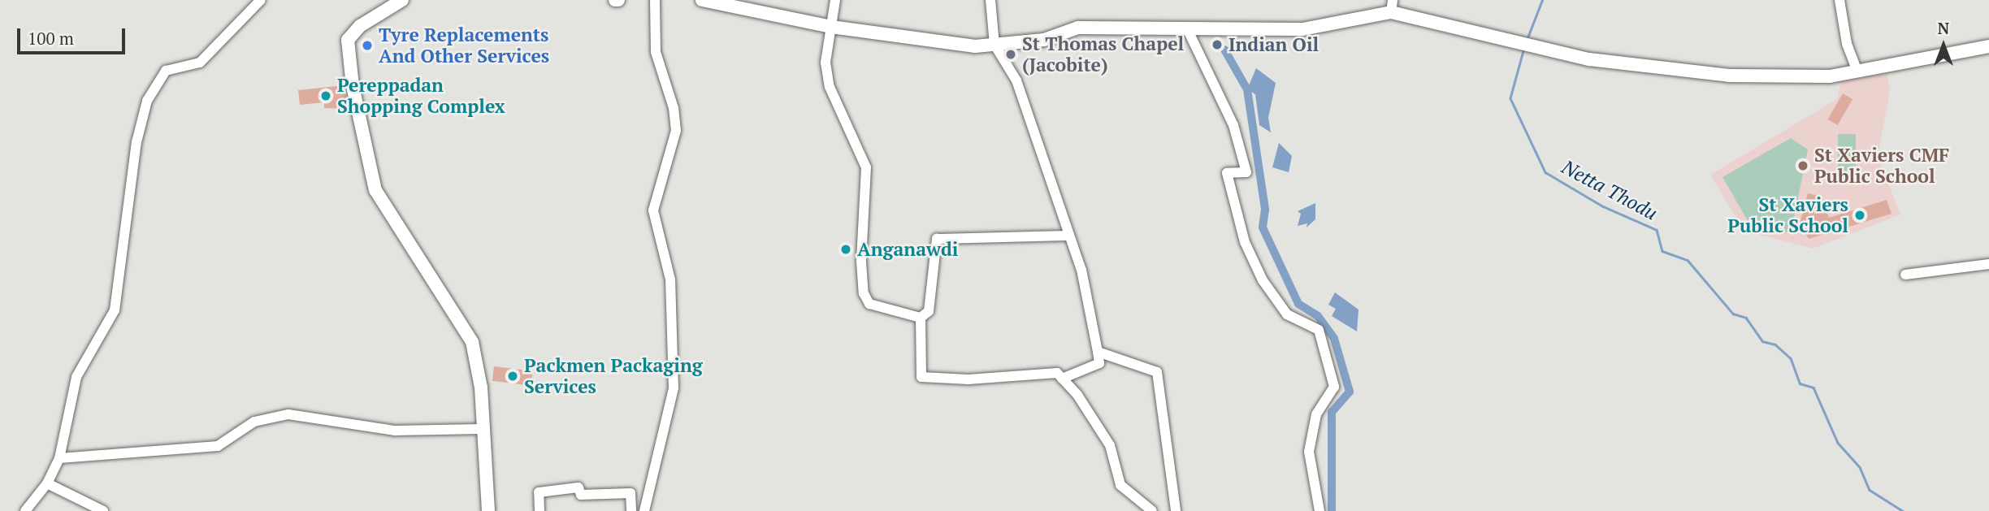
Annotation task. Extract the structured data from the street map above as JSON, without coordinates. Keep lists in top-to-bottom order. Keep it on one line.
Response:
{"water":["Netta Thodu"],"places":["Indian Oil","Tyre Replacements And Other Services","St Thomas Chapel (Jacobite)","Pereppadan Shopping Complex","St Xaviers CMF Public School","St Xaviers Public School","Anganawdi","Packmen Packaging Services"],"scale_bar":"100 m","north":"top"}
